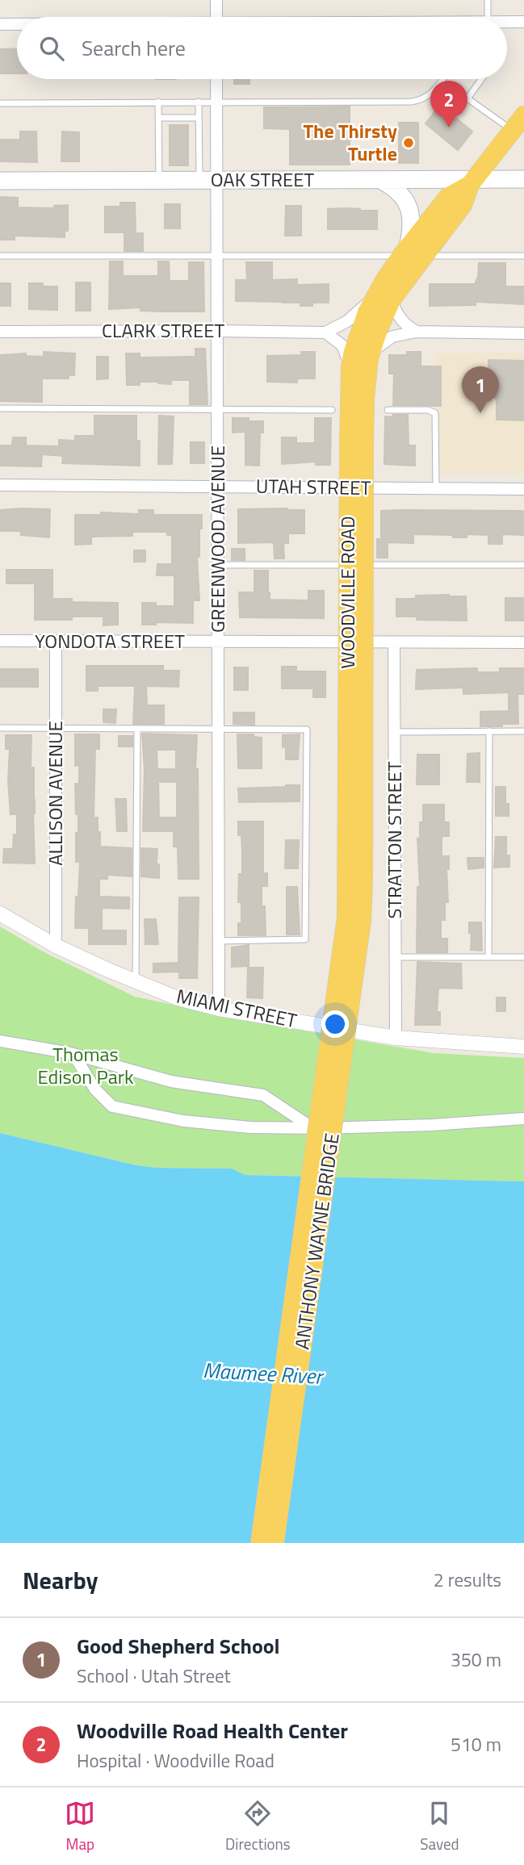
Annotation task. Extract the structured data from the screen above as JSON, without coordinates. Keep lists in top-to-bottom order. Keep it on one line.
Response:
{"streets":{"main road":["OAK STREET","WOODVILLE ROAD","ANTHONY WAYNE BRIDGE"],"street":["CLARK STREET","UTAH STREET","GREENWOOD AVENUE","YONDOTA STREET","ALLISON AVENUE","STRATTON STREET","MIAMI STREET"]},"crossings":[["OAK STREET","GREENWOOD AVENUE"],["OAK STREET","WOODVILLE ROAD"],["CLARK STREET","GREENWOOD AVENUE"],["UTAH STREET","GREENWOOD AVENUE"],["GREENWOOD AVENUE","YONDOTA STREET"],["GREENWOOD AVENUE","MIAMI STREET"],["WOODVILLE ROAD","ANTHONY WAYNE BRIDGE"],["YONDOTA STREET","ALLISON AVENUE"],["YONDOTA STREET","STRATTON STREET"],["ALLISON AVENUE","MIAMI STREET"],["STRATTON STREET","MIAMI STREET"]],"water":["Maumee River"],"parks":["Thomas Edison Park"],"places":["The Thirsty Turtle"],"page":{"search":"Search here","pins":["2","1"],"heading":["Nearby","2 results"],"list":[{"mark":"1","name":"Good Shepherd School","note":"School · Utah Street","value":"350 m"},{"mark":"2","name":"Woodville Road Health Center","note":"Hospital · Woodville Road","value":"510 m"}],"nav":["Map","Directions","Saved"]}}
